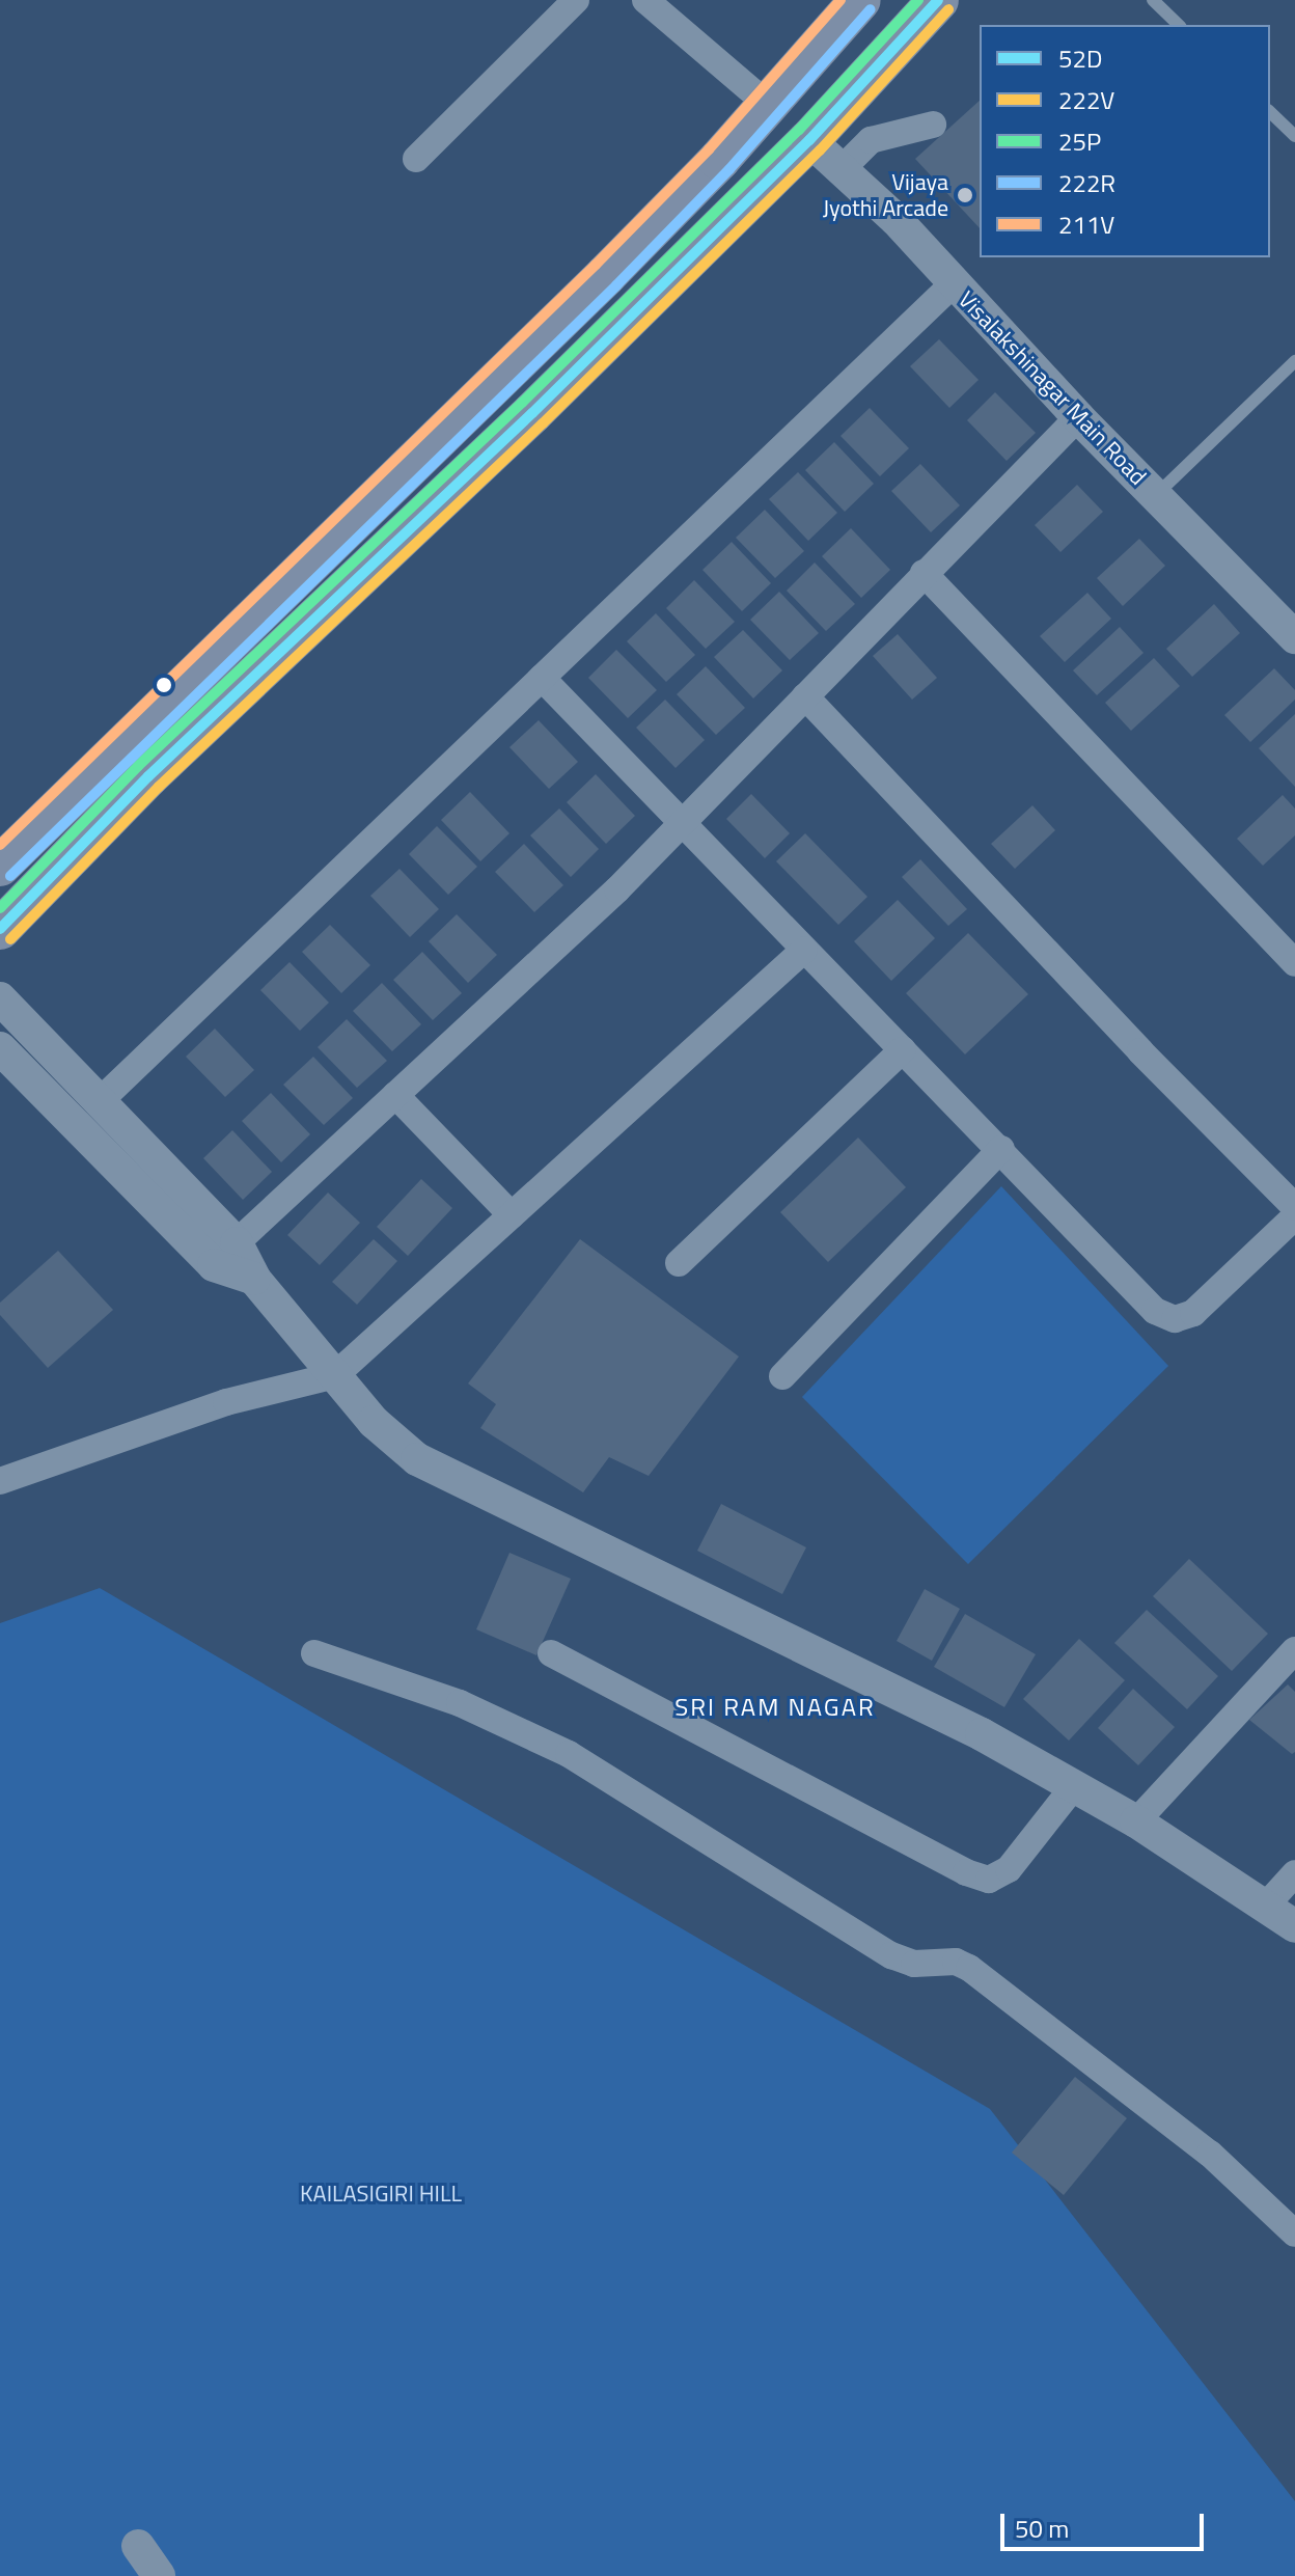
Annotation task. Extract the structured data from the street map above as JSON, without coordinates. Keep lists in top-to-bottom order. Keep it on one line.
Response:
{"streets":{"street":["Visalakshinagar Main Road"]},"districts":["SRI RAM NAGAR"],"parks":["KAILASIGIRI HILL"],"places":["Vijaya Jyothi Arcade"],"lines":["transit line 52D","transit line 25P","transit line 211V","transit line 222V","transit line 222R"],"legend":["52D","222V","25P","222R","211V"],"scale_bar":"50 m"}
